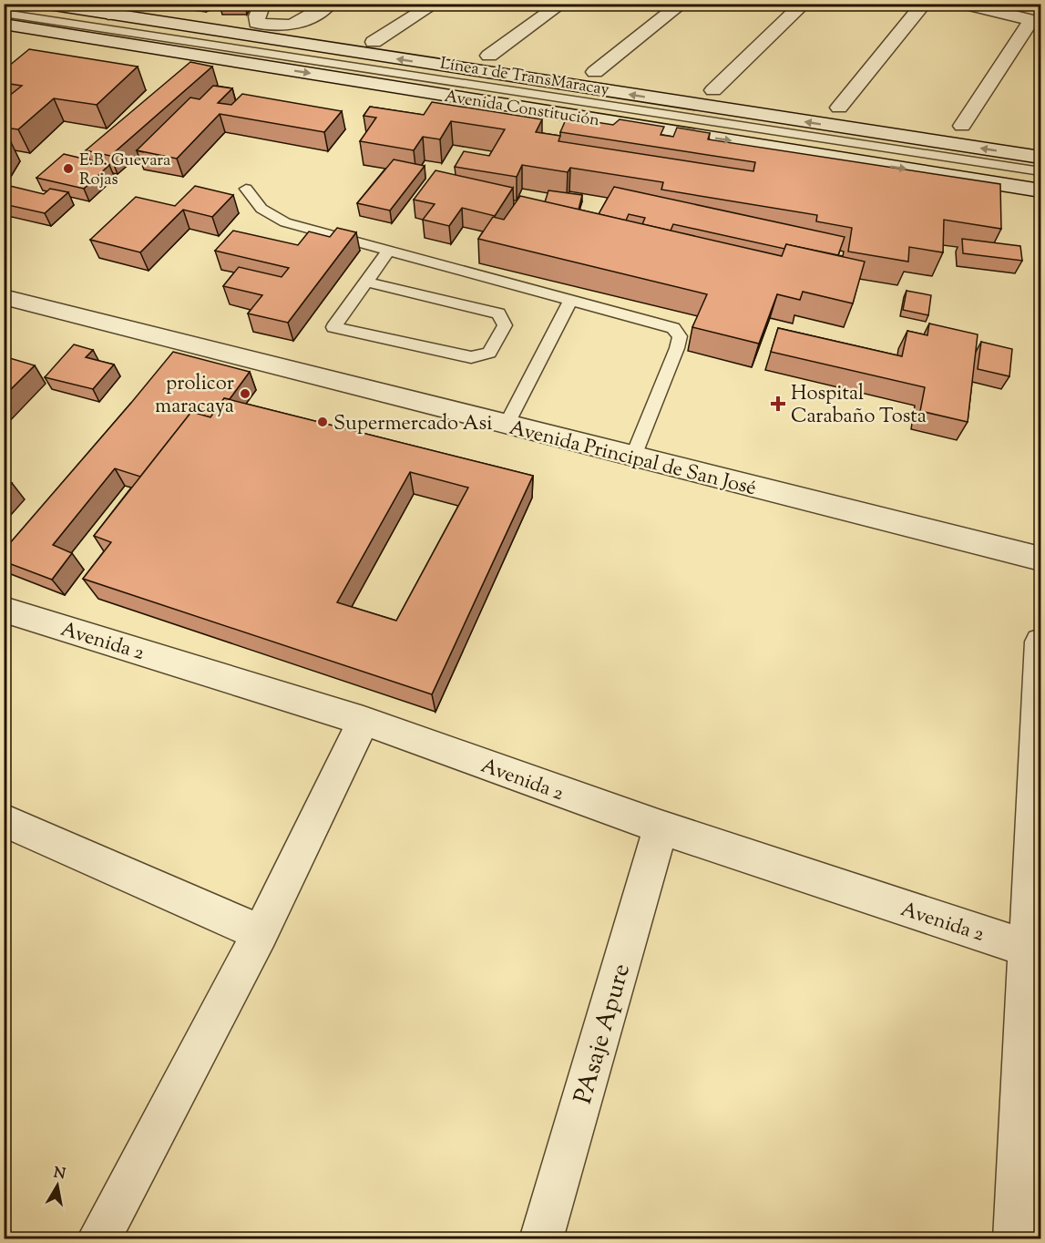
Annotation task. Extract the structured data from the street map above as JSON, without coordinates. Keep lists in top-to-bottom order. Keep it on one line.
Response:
{"streets":{"street":["Avenida Constitución","Avenida Principal de San José","Avenida 2","PAsaje Apure"],"lane":["Línea 1 de TransMaracay"]},"crossings":[["Avenida 2","PAsaje Apure"]],"places":{"other":["E.B. Guevara Rojas","prolicor maracaya","Supermercado Asi"],"health":["Hospital Carabaño Tosta"]},"north":"top"}
